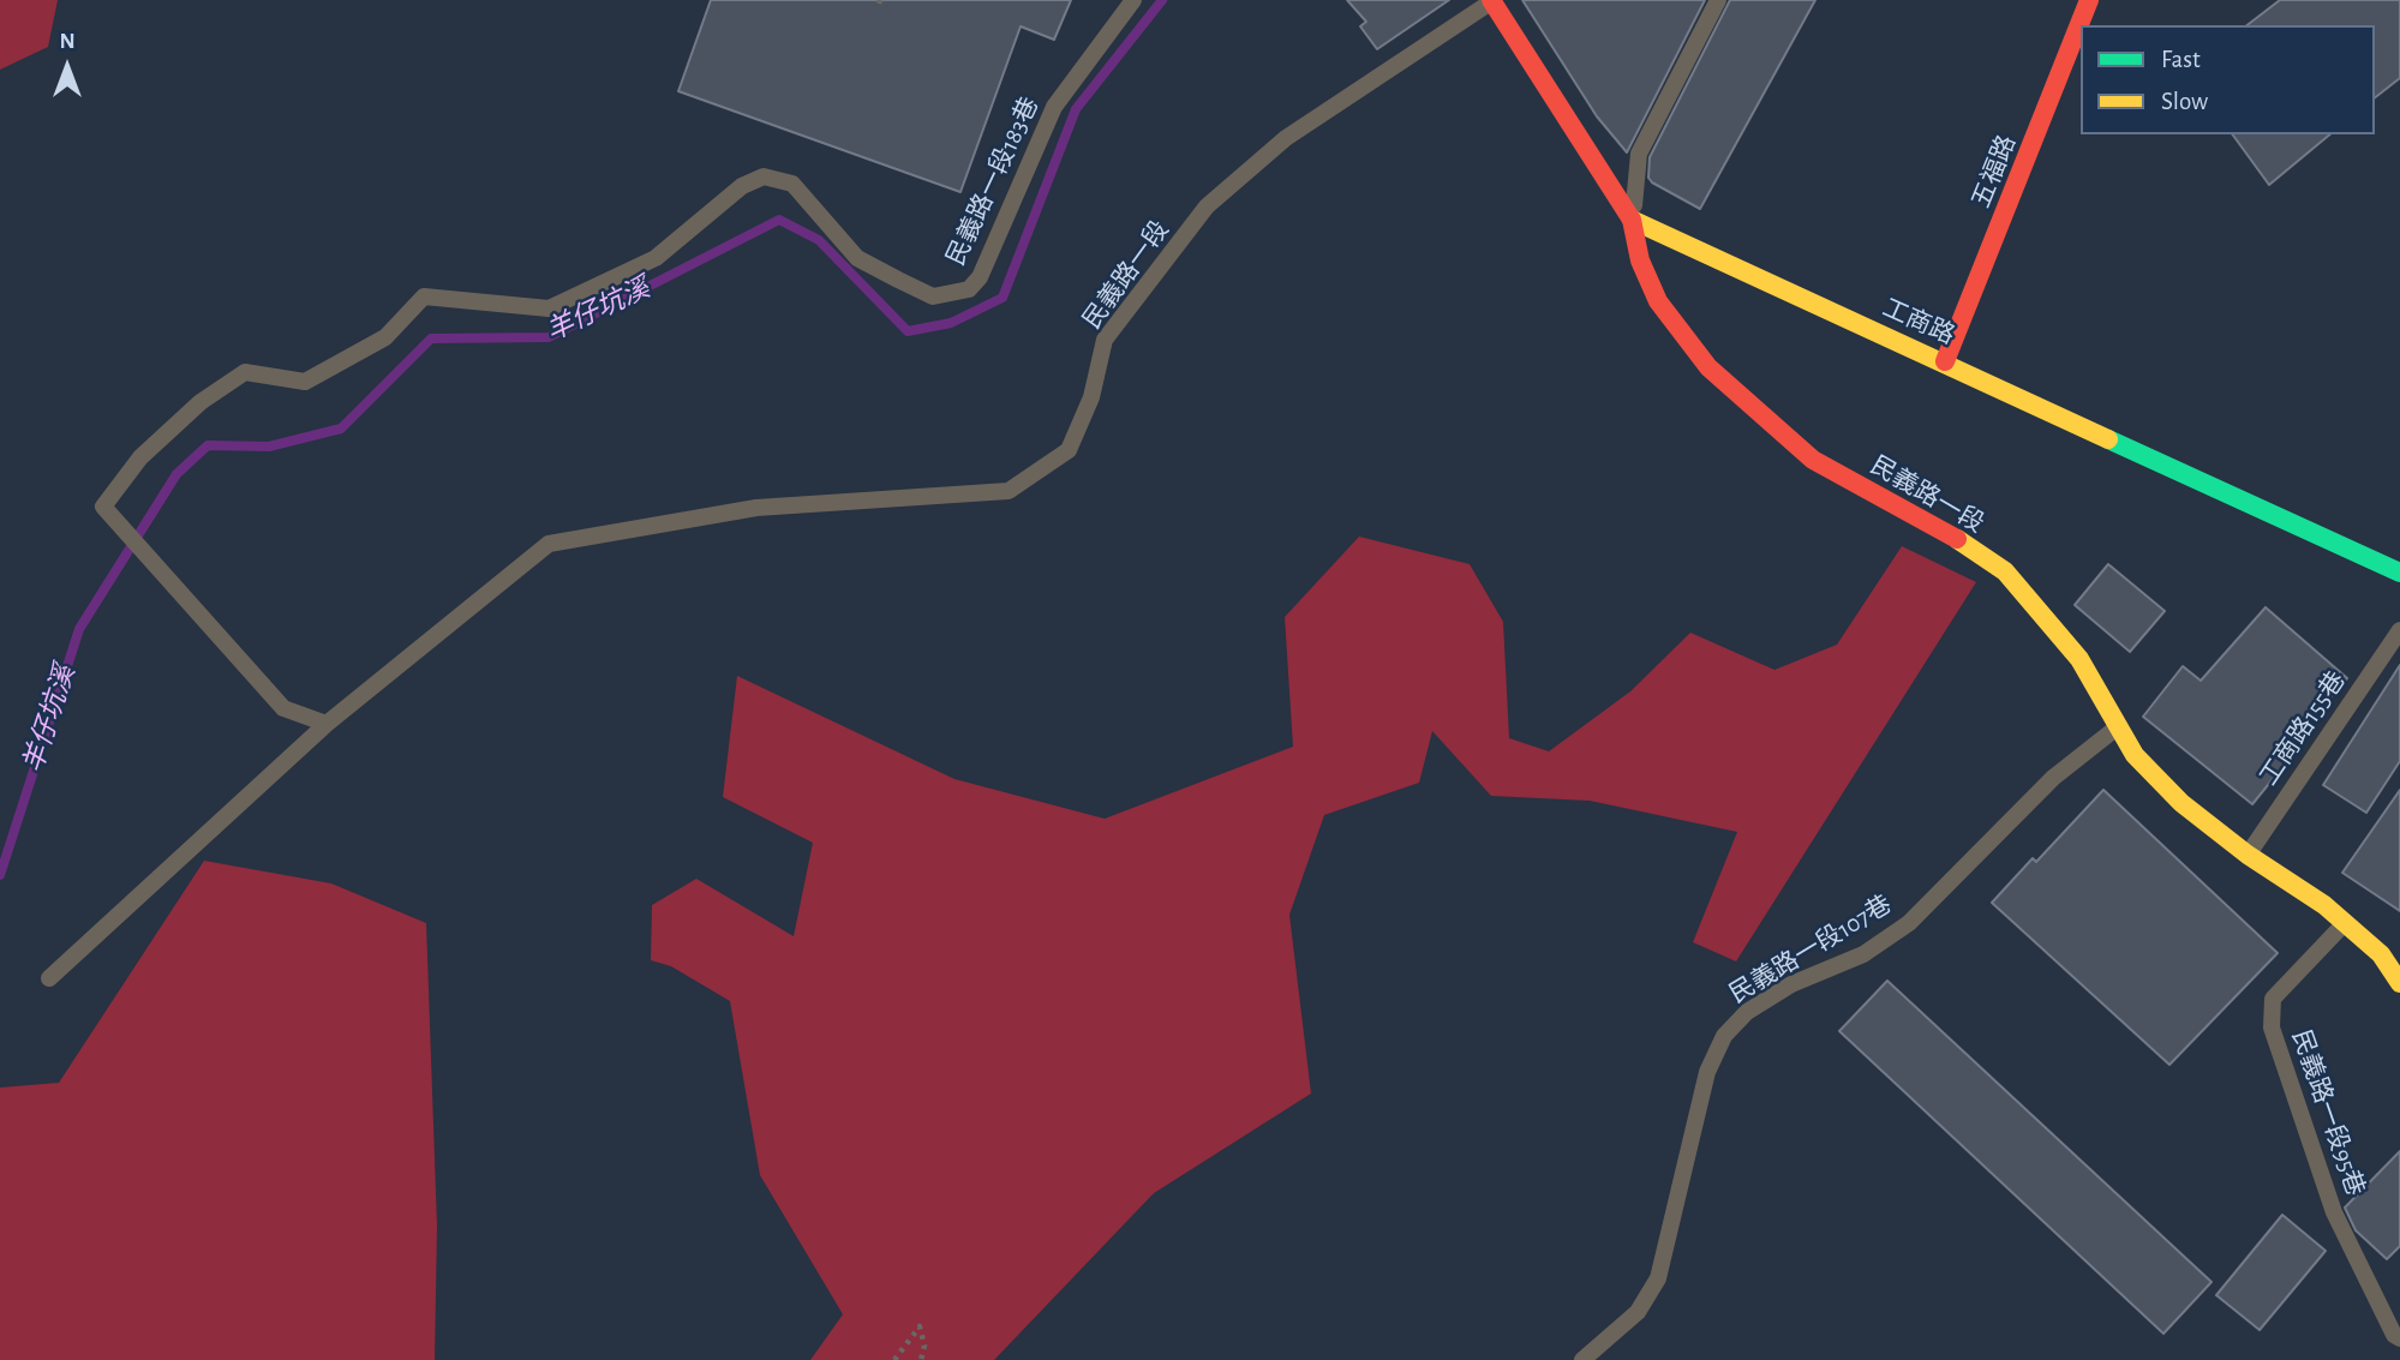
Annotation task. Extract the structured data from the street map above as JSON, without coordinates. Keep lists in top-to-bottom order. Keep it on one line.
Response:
{"streets":{"main road":["五福路","民義路一段","工商路"],"lane":["民義路一段183巷","工商路155巷","民義路一段107巷","民義路一段95巷"]},"crossings":[["五福路","工商路"],["民義路一段183巷","民義路一段"],["民義路一段","工商路"],["民義路一段","工商路155巷"],["民義路一段","民義路一段107巷"],["民義路一段","民義路一段95巷"]],"water":["羊仔坑溪"],"legend":["Fast","Slow"],"north":"top"}
